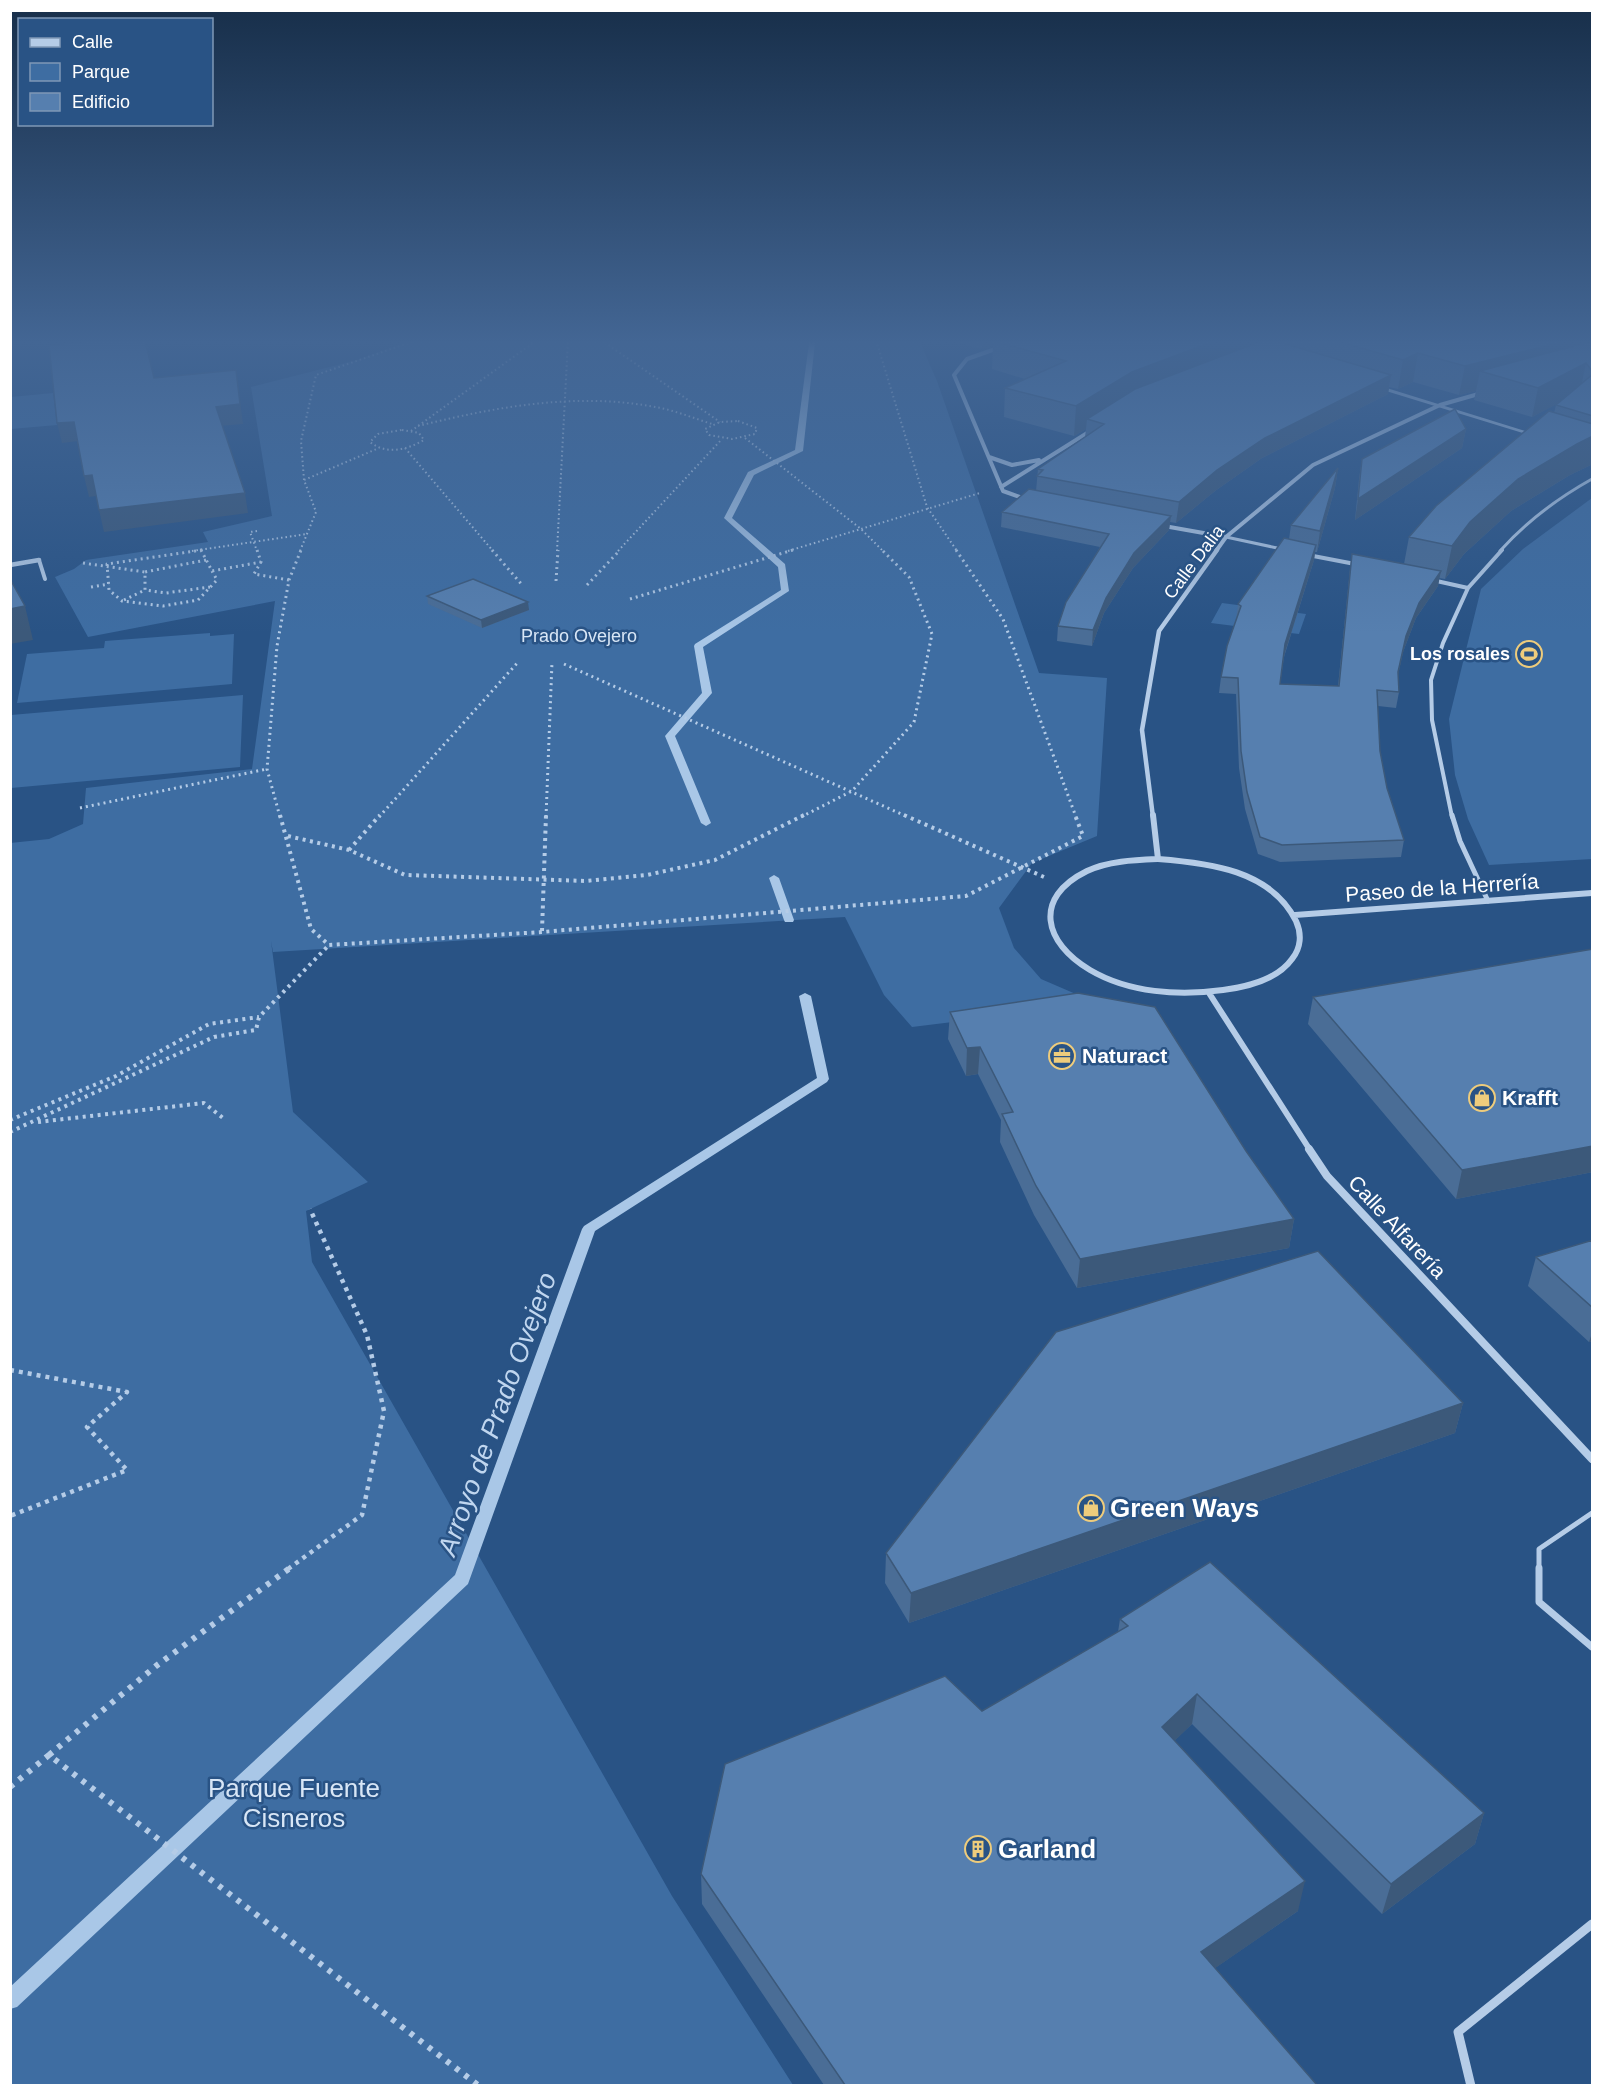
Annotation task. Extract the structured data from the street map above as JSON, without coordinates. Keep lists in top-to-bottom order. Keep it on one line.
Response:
{"streets":{"street":["Calle Dalia","Paseo de la Herrería","Calle Alfarería"]},"water":["Arroyo de Prado Ovejero"],"parks":["Prado Ovejero","Parque Fuente Cisneros"],"places":{"sports":["Los rosales"],"office":["Naturact"],"shop":["Krafft","Green Ways"],"building":["Garland"]},"legend":["Calle","Parque","Edificio"]}
